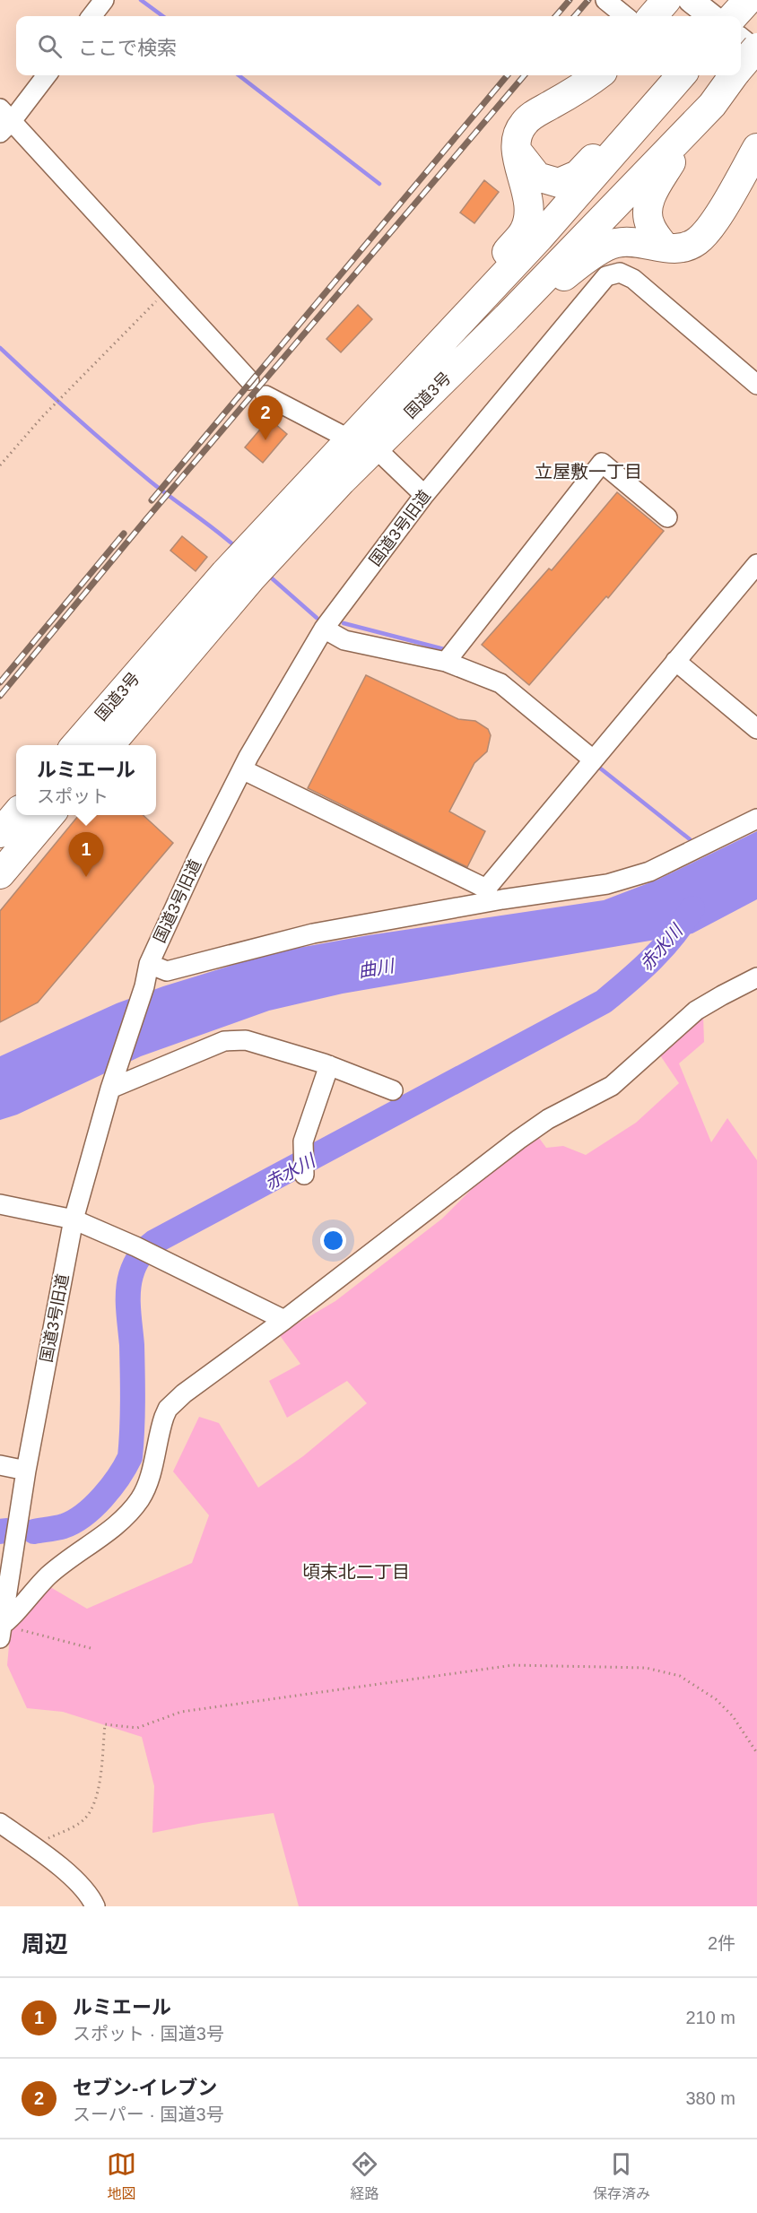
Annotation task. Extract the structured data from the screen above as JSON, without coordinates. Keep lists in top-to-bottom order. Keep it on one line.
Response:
{"streets":{"highway":["国道3号"],"street":["国道3号旧道"]},"districts":["立屋敷一丁目","頃末北二丁目"],"water":["赤水川","曲川"],"page":{"search":"ここで検索","pins":["2","1"],"popup":["ルミエール","スポット"],"heading":["周辺","2件"],"list":[{"mark":"1","name":"ルミエール","note":"スポット · 国道3号","value":"210 m"},{"mark":"2","name":"セブン-イレブン","note":"スーパー · 国道3号","value":"380 m"}],"nav":["地図","経路","保存済み"]}}
